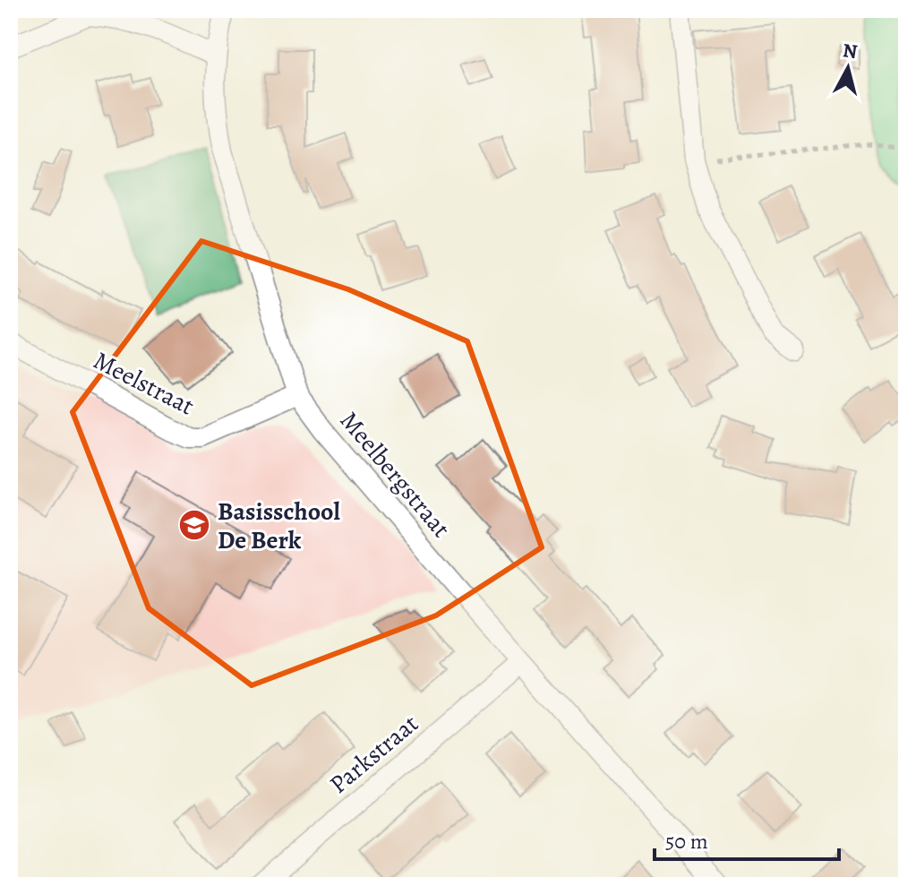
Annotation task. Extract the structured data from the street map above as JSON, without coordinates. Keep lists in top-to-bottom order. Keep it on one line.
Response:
{"streets":{"street":["Meelstraat","Meelbergstraat","Parkstraat"]},"crossings":[["Meelstraat","Meelbergstraat"],["Meelbergstraat","Parkstraat"]],"places":{"school or university":["Basisschool De Berk"]},"scale_bar":"50 m","north":"top"}
